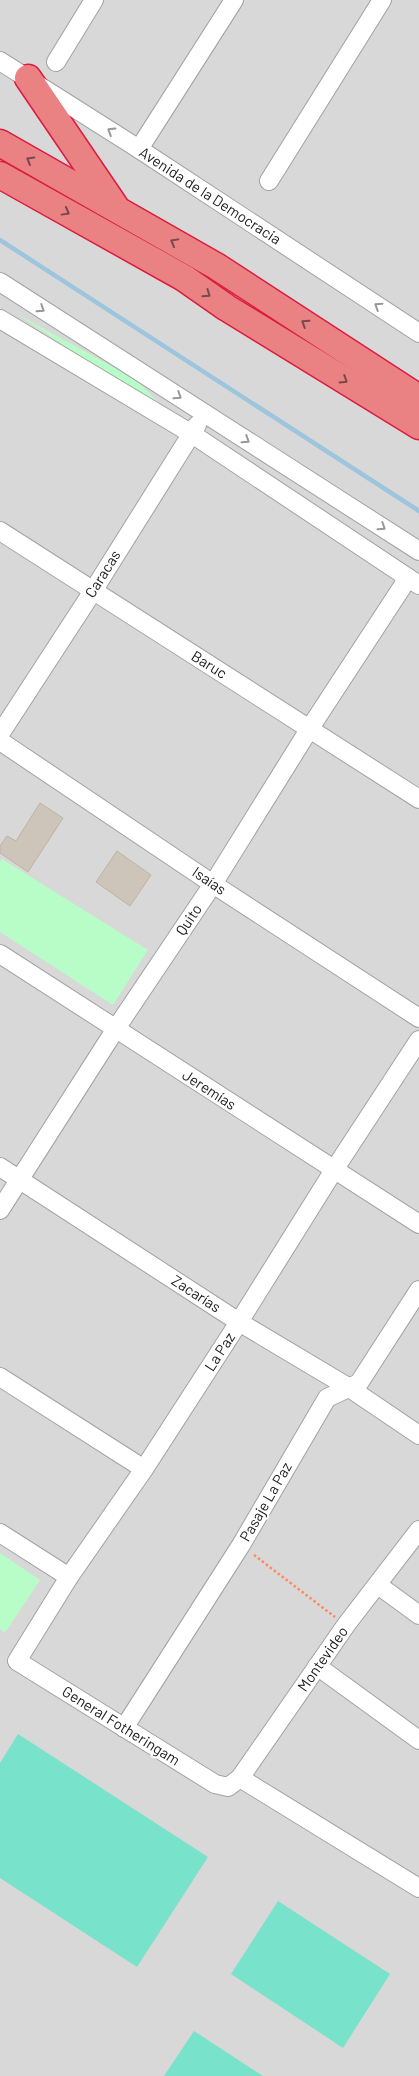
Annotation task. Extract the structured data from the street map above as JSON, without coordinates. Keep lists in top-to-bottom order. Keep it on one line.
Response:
{"streets":{"street":["Avenida de la Democracia","Caracas","Baruc","Isaías","Quito","Jeremías","Zacarías","La Paz","Pasaje La Paz","Montevideo","General Fotheringam"]},"crossings":[["Caracas","Baruc"],["Baruc","Quito"],["Isaías","Quito"],["Quito","Jeremías"],["Quito","Zacarías"],["Jeremías","La Paz"],["Zacarías","La Paz"],["Zacarías","Pasaje La Paz"],["La Paz","General Fotheringam"],["Pasaje La Paz","General Fotheringam"],["Montevideo","General Fotheringam"]],"one_way":["Avenida de la Democracia"]}
